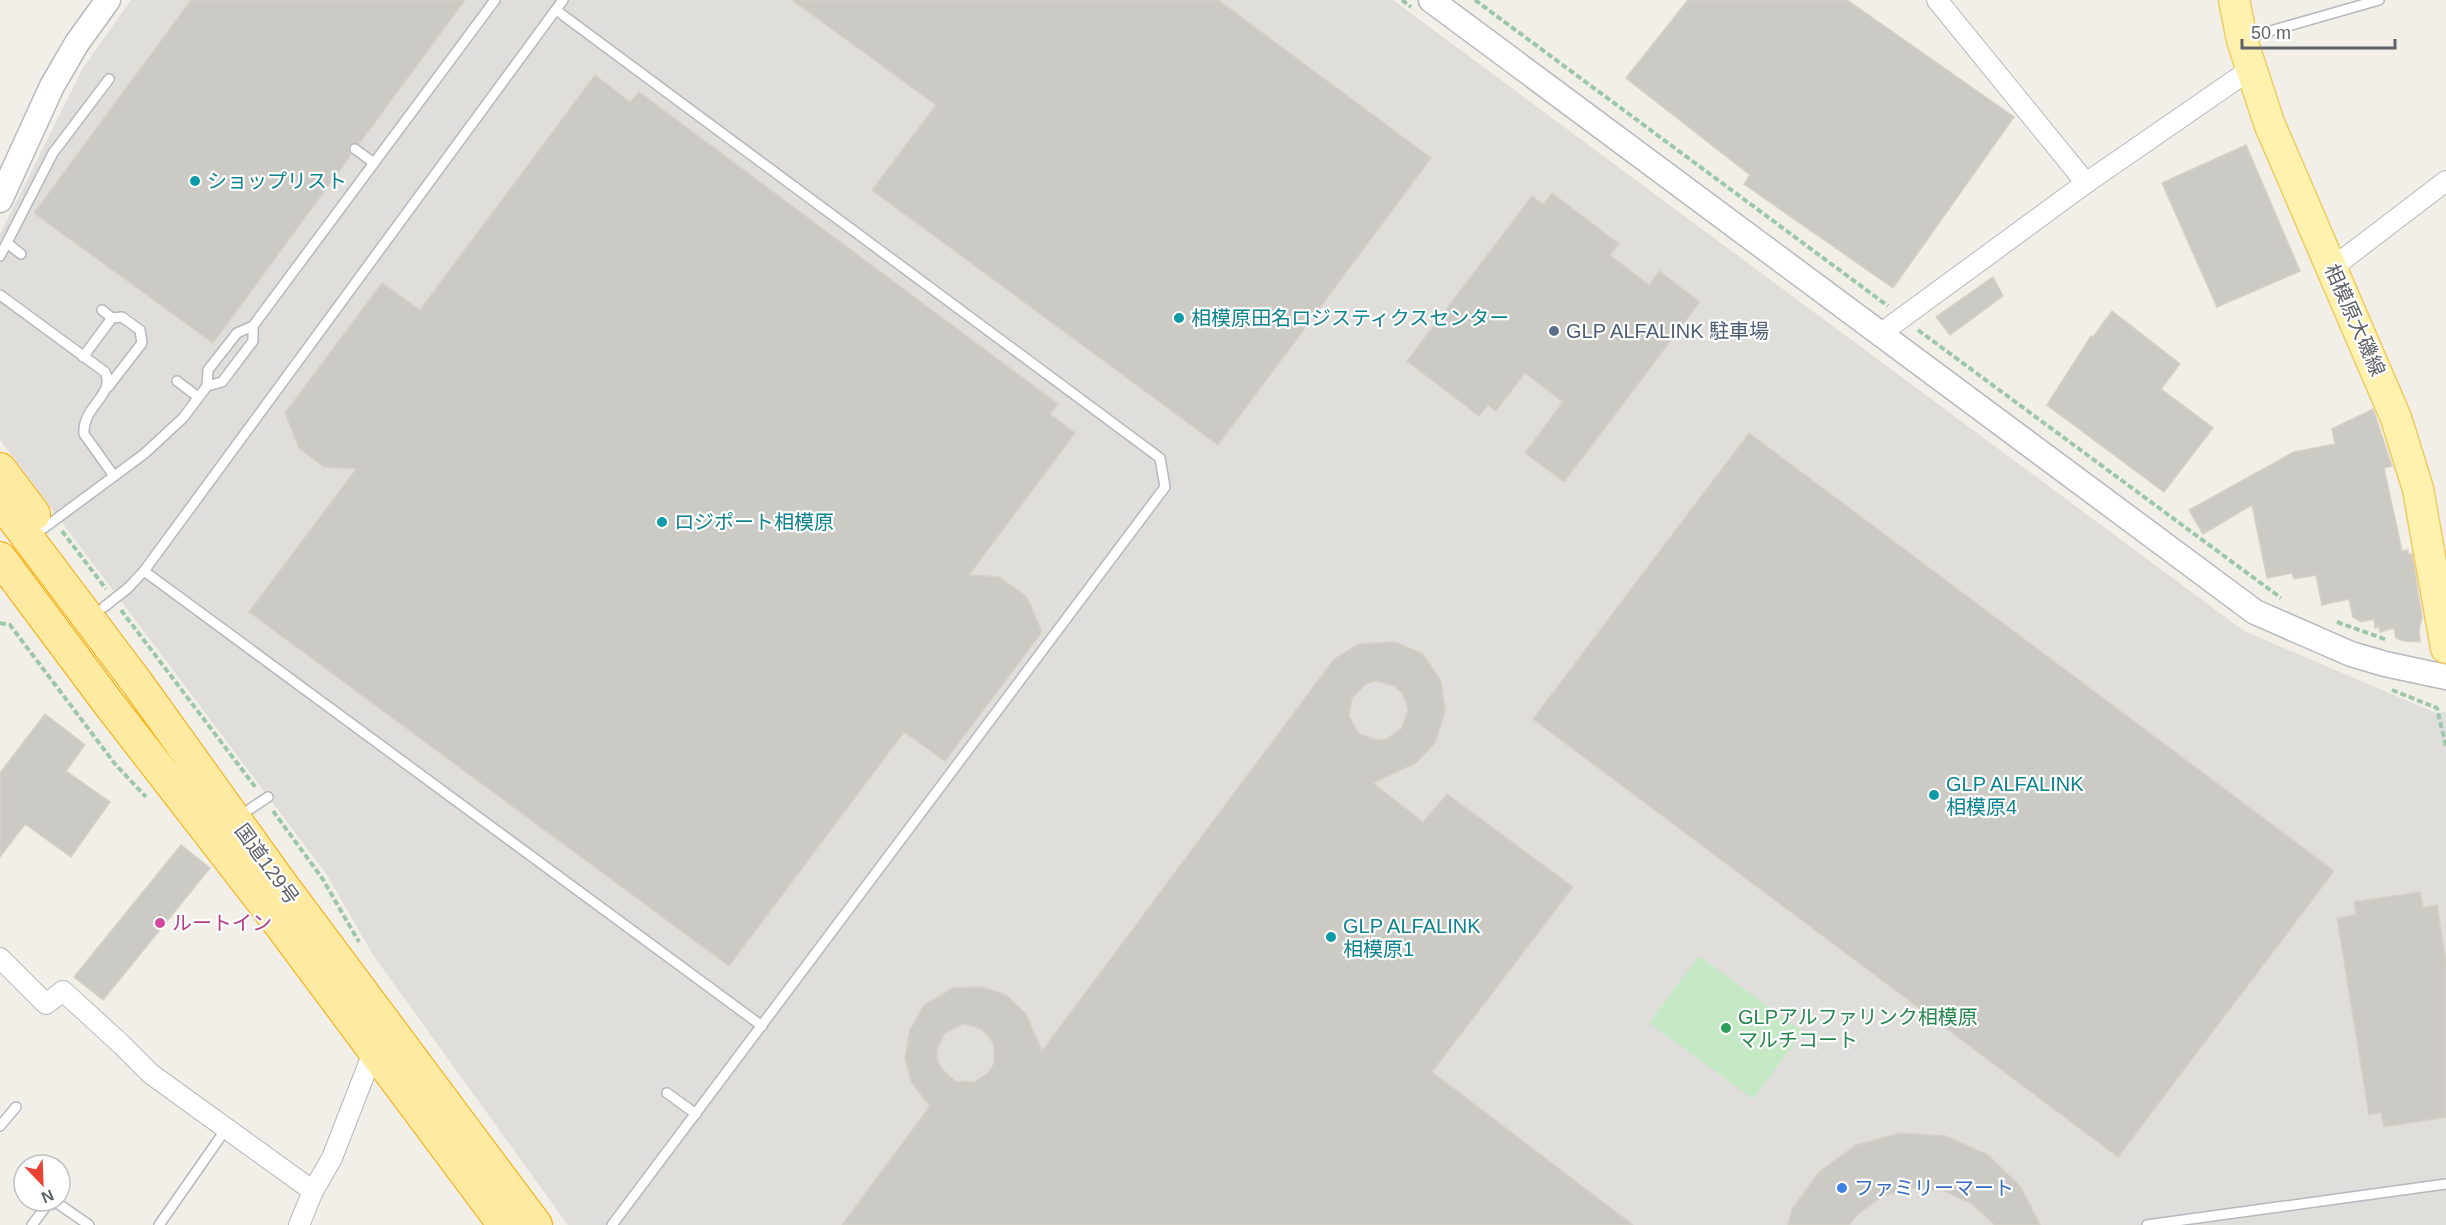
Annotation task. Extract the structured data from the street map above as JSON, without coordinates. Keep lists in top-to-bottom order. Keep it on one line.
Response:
{"streets":{"highway":["国道129号"],"main road":["相模原大磯線"]},"places":["ショップリスト","相模原田名ロジスティクスセンター","GLP ALFALINK 駐車場","ロジポート相模原","GLP ALFALINK 相模原4","ルートイン","GLP ALFALINK 相模原1","GLPアルファリンク相模原 マルチコート","ファミリーマート"],"scale_bar":"50 m","north":"bottom right"}
